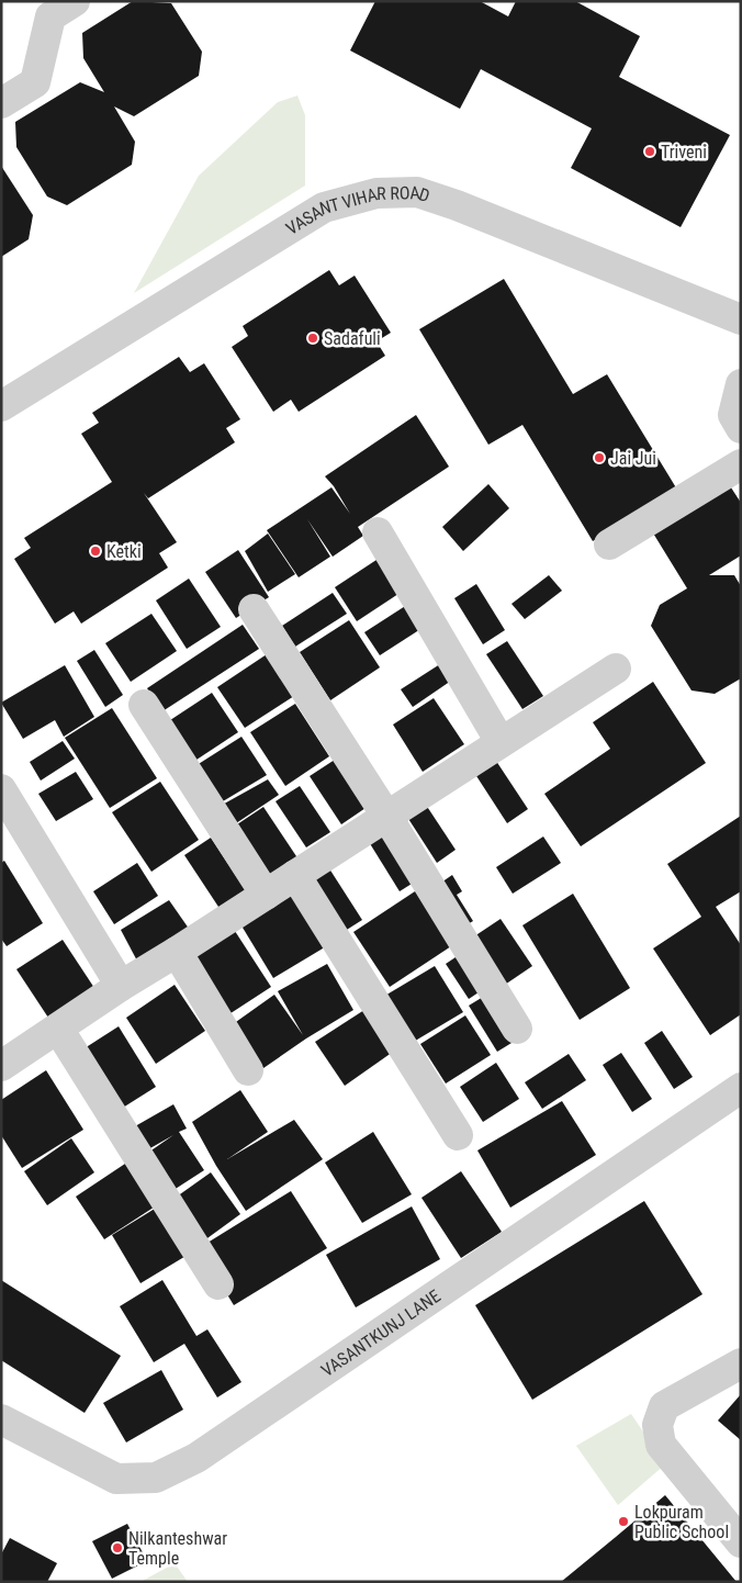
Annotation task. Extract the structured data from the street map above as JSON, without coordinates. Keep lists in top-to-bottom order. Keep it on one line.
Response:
{"streets":{"street":["VASANT VIHAR ROAD","VASANTKUNJ LANE"]},"places":["Triveni","Sadafuli","Jai Jui","Ketki","Lokpuram Public School","Nilkanteshwar Temple"]}
